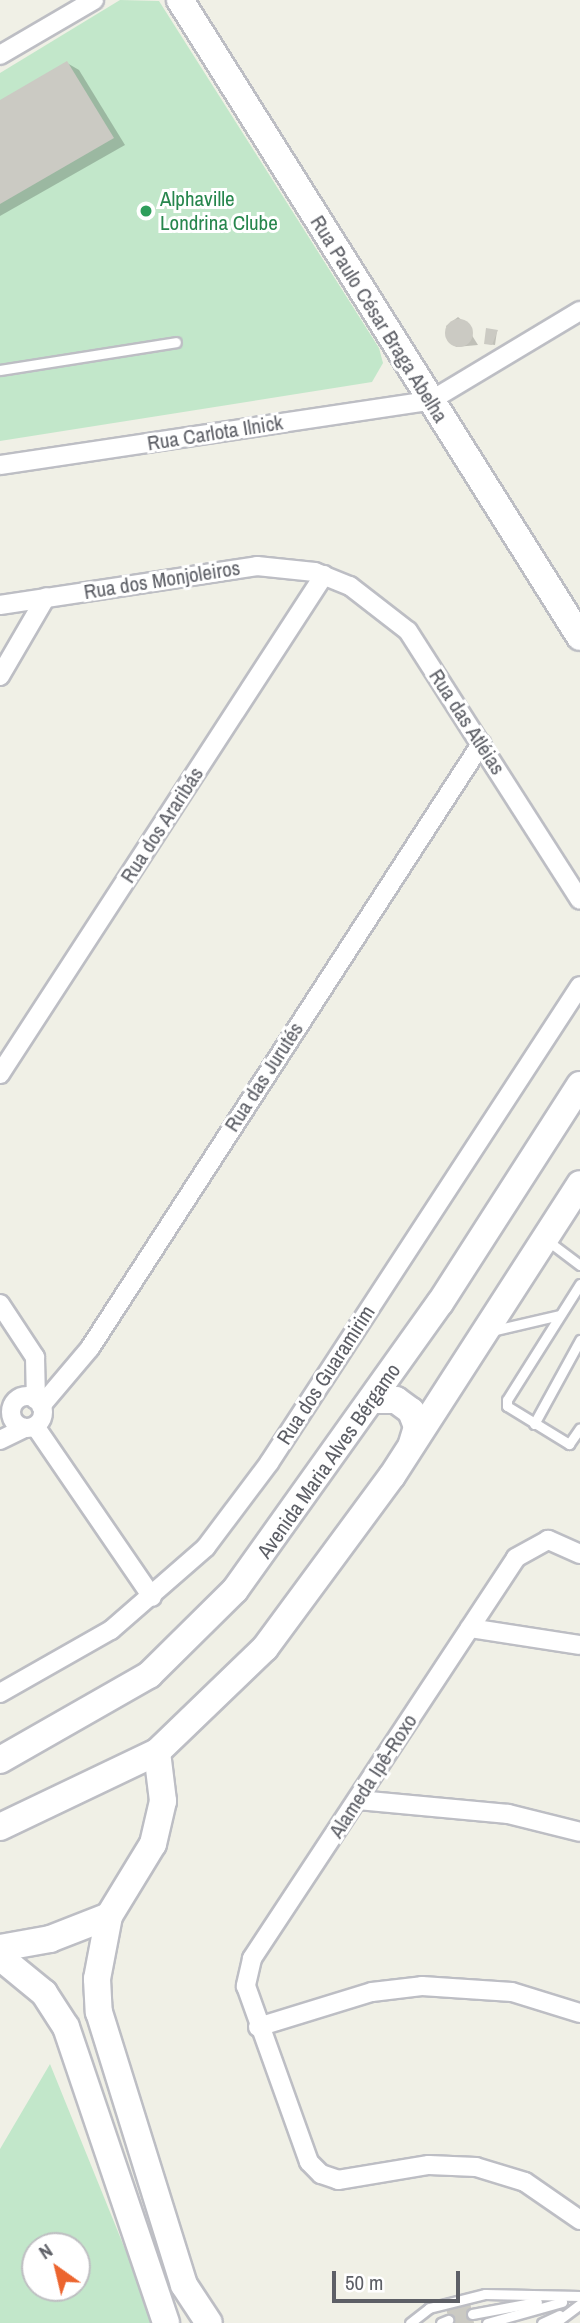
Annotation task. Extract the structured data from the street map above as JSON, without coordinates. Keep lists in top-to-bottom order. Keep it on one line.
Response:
{"streets":{"street":["Rua Paulo César Braga Abelha","Rua Carlota Ilnick","Rua dos Monjoleiros","Rua das Atléias","Rua dos Araribás","Rua das Jurutés","Rua dos Guaramirim","Avenida Maria Alves Bérgamo","Alameda Ipê-Roxo"]},"crossings":[["Rua Paulo César Braga Abelha","Rua Carlota Ilnick"],["Rua dos Monjoleiros","Rua das Atléias"],["Rua dos Monjoleiros","Rua dos Araribás"],["Rua das Atléias","Rua dos Araribás"],["Rua das Atléias","Rua das Jurutés"]],"places":["Alphaville Londrina Clube"],"scale_bar":"50 m","north":"top left"}
